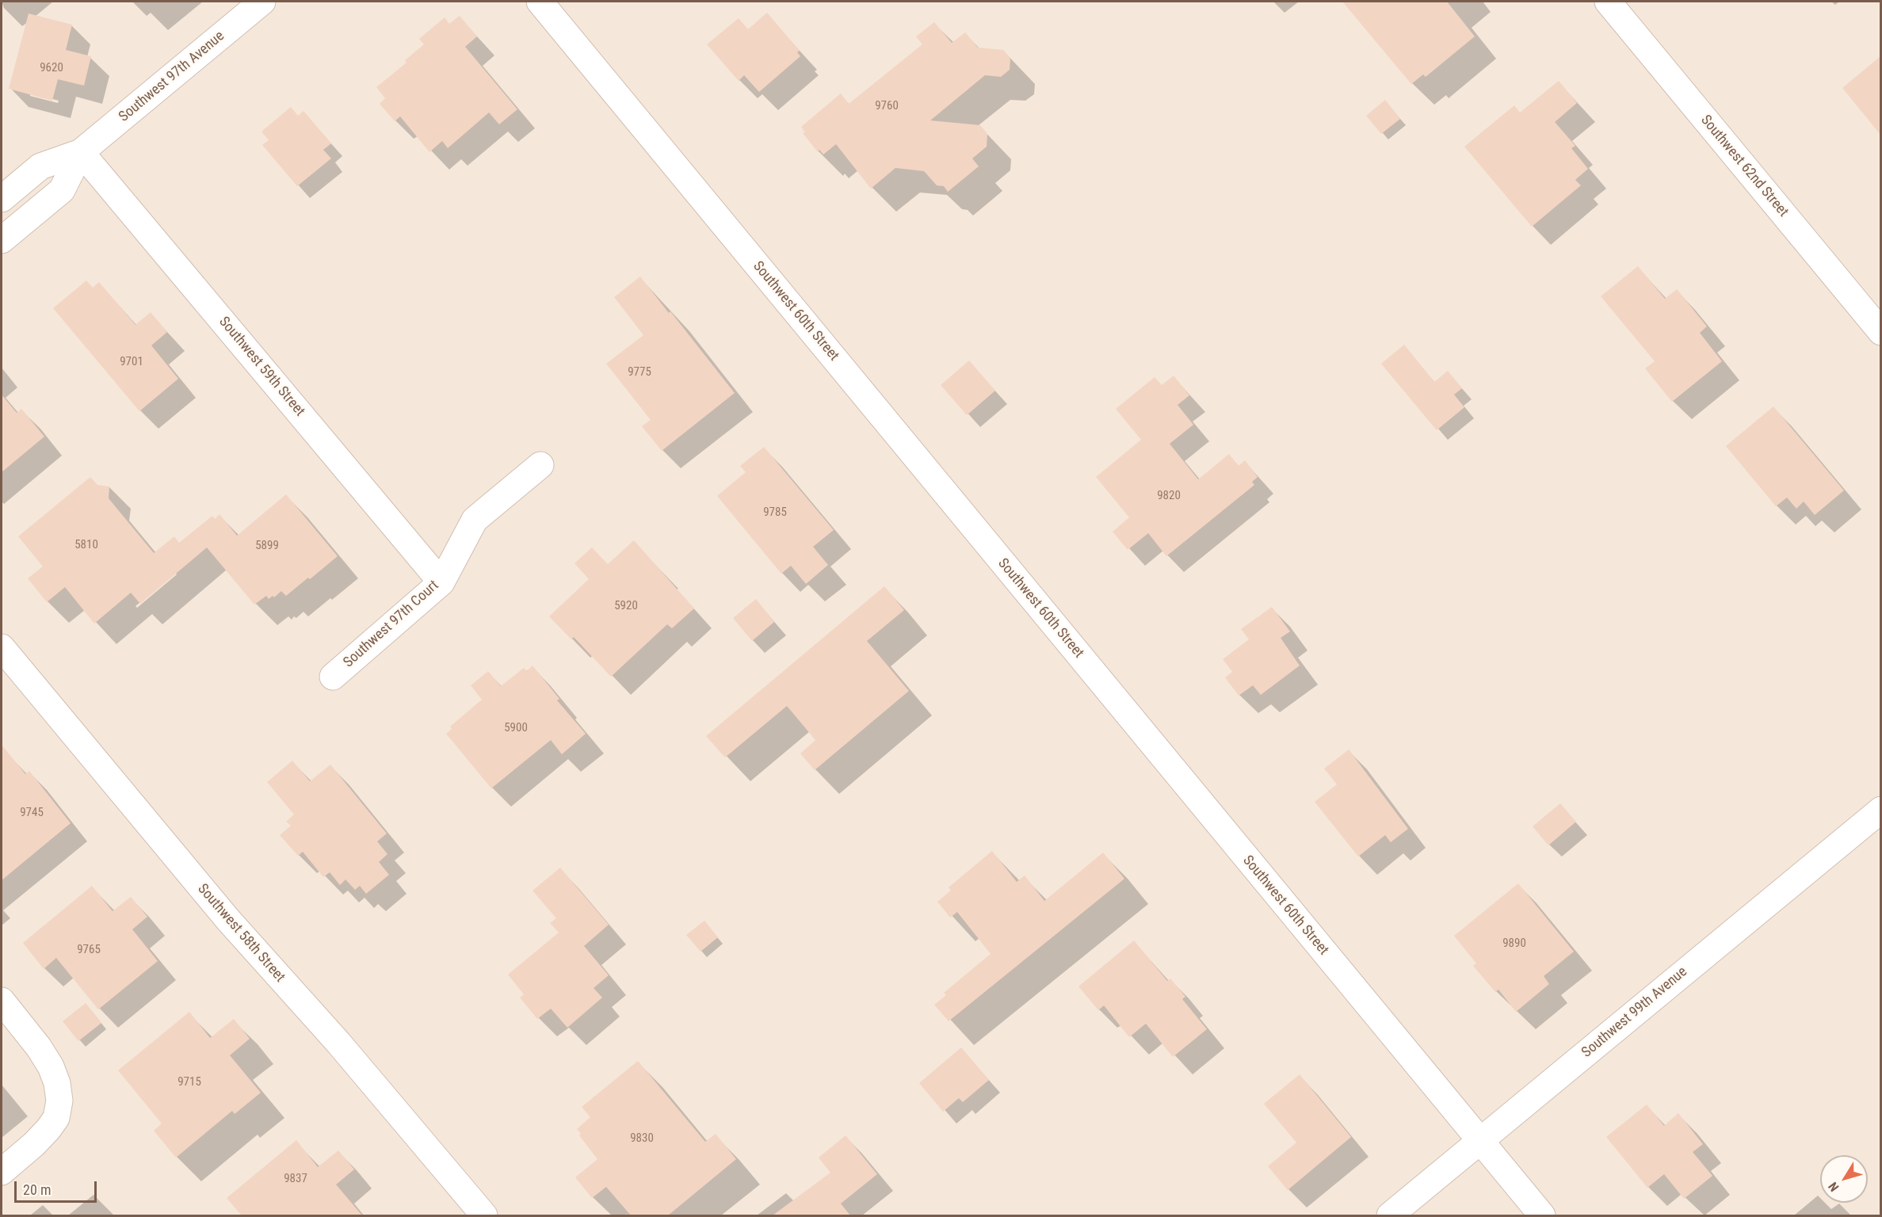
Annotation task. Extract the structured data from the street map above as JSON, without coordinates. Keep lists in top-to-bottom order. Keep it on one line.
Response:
{"streets":{"street":["Southwest 97th Avenue","Southwest 62nd Street","Southwest 60th Street","Southwest 59th Street","Southwest 97th Court","Southwest 58th Street","Southwest 99th Avenue"]},"crossings":[["Southwest 97th Avenue","Southwest 59th Street"],["Southwest 60th Street","Southwest 99th Avenue"],["Southwest 59th Street","Southwest 97th Court"]],"house_numbers":["9620","9760","9701","9775","9820","9785","5810","5899","5920","5900","9745","9890","9765","9715","9830","9837"],"scale_bar":"20 m","north":"bottom left"}
